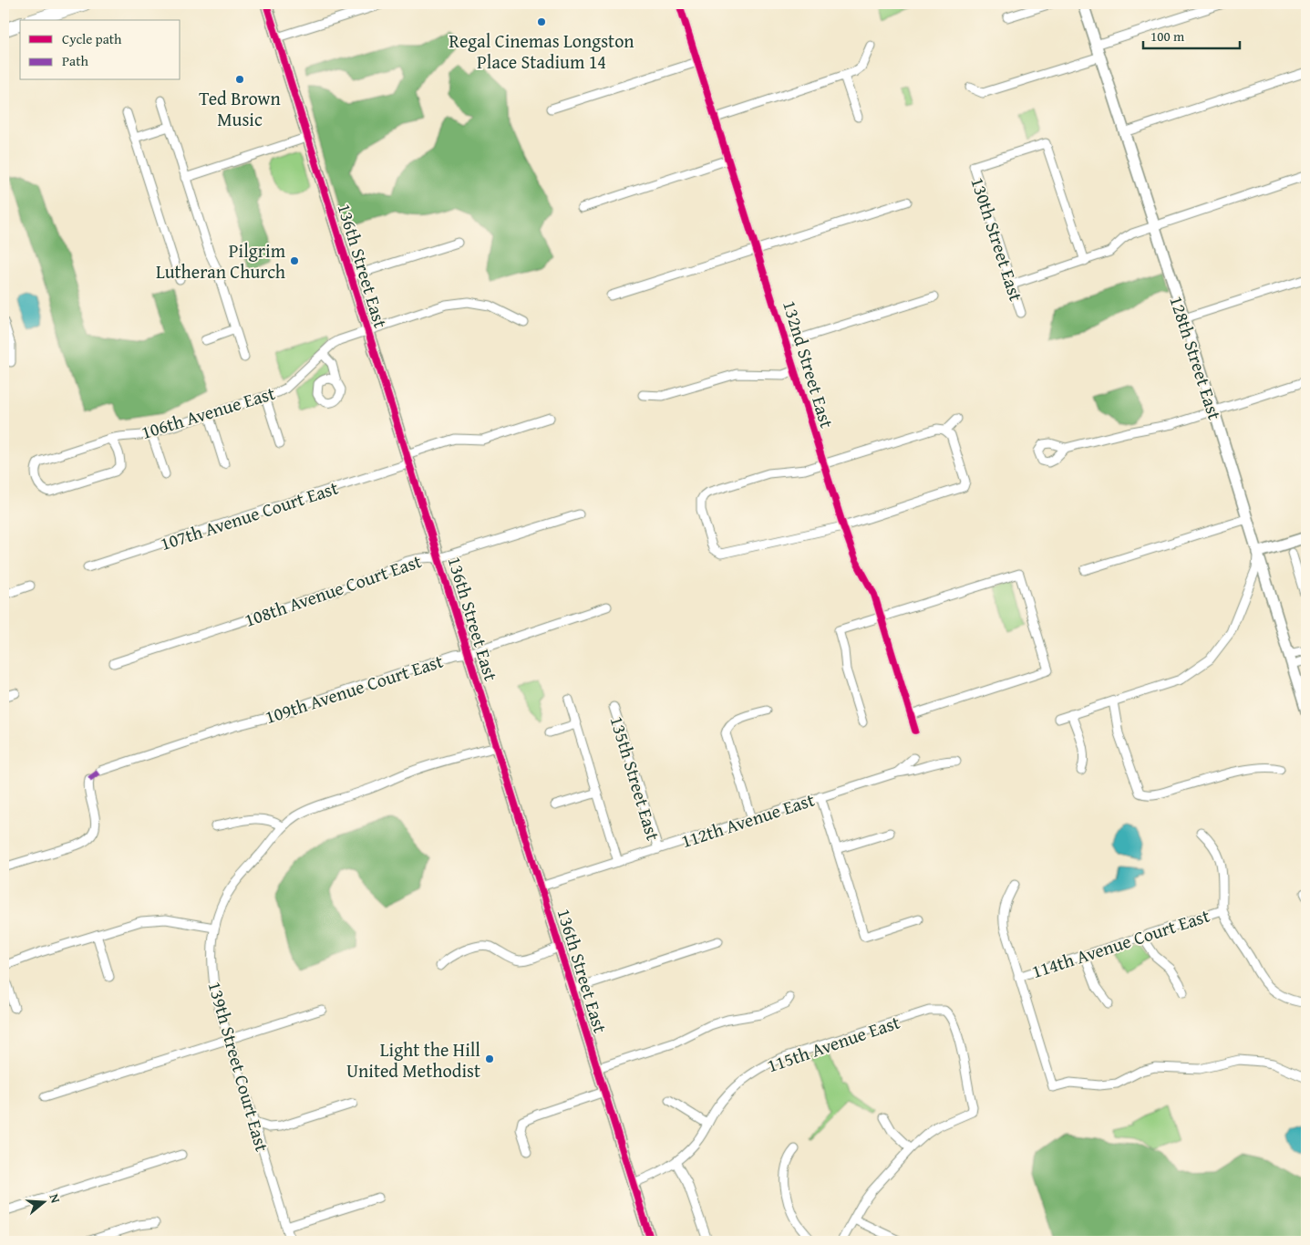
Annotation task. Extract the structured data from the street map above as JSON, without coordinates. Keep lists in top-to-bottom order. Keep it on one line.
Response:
{"streets":{"street":["130th Street East","136th Street East","128th Street East","132nd Street East","106th Avenue East","107th Avenue Court East","108th Avenue Court East","109th Avenue Court East","135th Street East","112th Avenue East","114th Avenue Court East","115th Avenue East","139th Street Court East"]},"crossings":[["136th Street East","106th Avenue East"],["136th Street East","107th Avenue Court East"],["136th Street East","108th Avenue Court East"],["136th Street East","109th Avenue Court East"],["136th Street East","112th Avenue East"],["136th Street East","115th Avenue East"],["136th Street East","139th Street Court East"],["135th Street East","112th Avenue East"]],"places":["Regal Cinemas Longston Place Stadium 14","Ted Brown Music","Pilgrim Lutheran Church","Light the Hill United Methodist"],"legend":["Cycle path","Path"],"scale_bar":"100 m","north":"right"}
